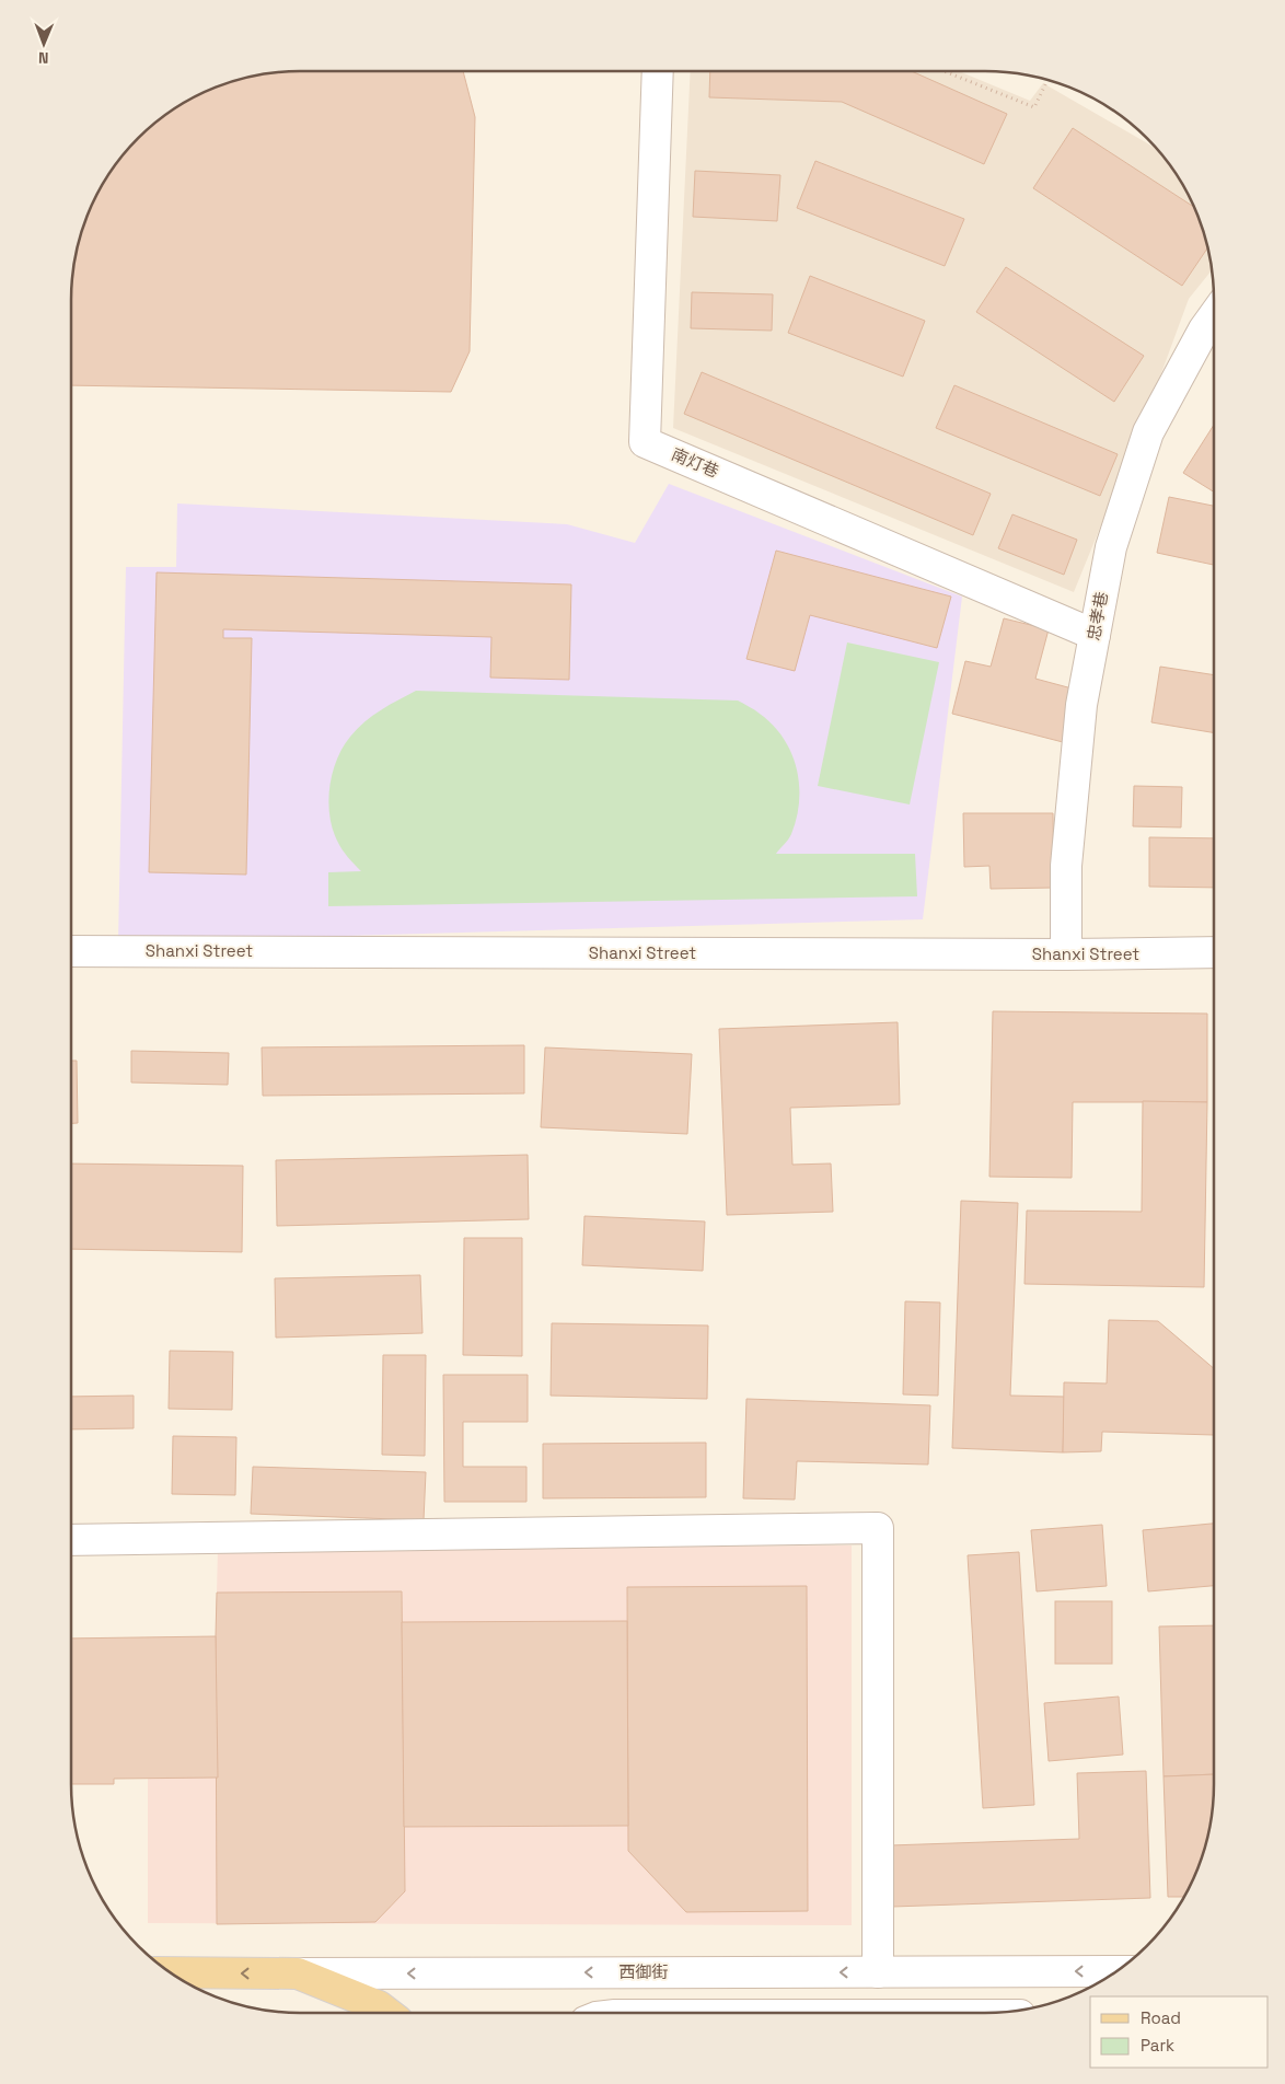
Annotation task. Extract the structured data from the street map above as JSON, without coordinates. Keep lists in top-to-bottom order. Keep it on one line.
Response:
{"streets":{"main road":["西御街"],"street":["南灯巷","忠孝巷","Shanxi Street"]},"crossings":[["南灯巷","忠孝巷"],["忠孝巷","Shanxi Street"]],"one_way":["西御街"],"legend":["Road","Park"],"north":"bottom"}
